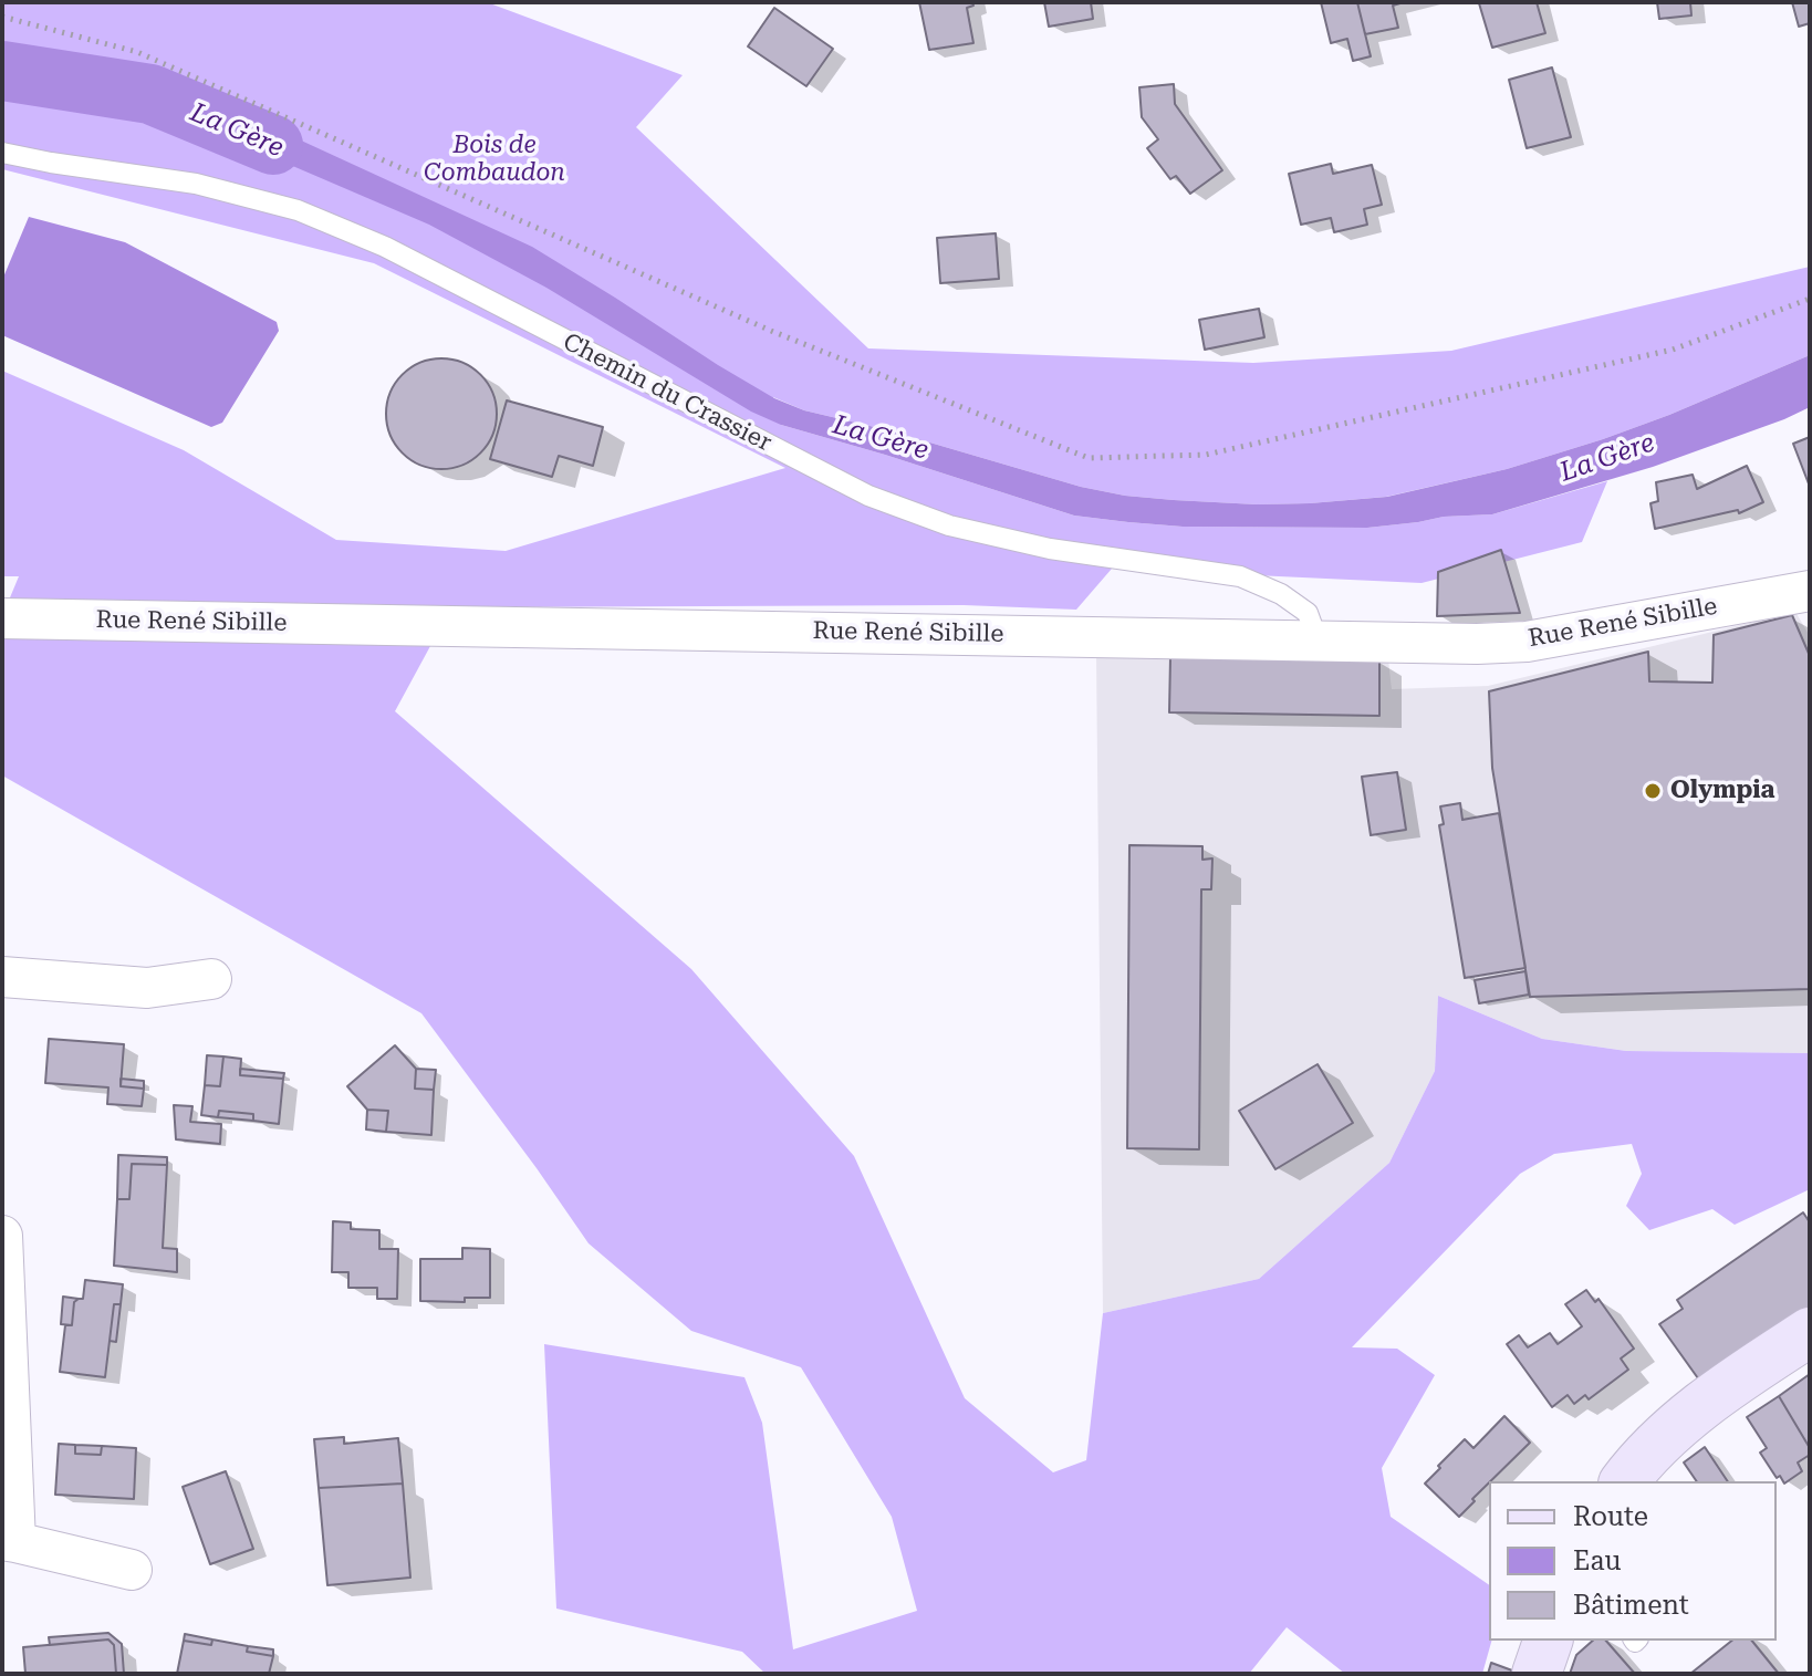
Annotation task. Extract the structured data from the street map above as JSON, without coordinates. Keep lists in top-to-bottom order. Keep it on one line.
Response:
{"streets":{"street":["Rue René Sibille"],"lane":["Chemin du Crassier"]},"crossings":[["Chemin du Crassier","Rue René Sibille"]],"water":["La Gère"],"parks":["Bois de Combaudon"],"places":["Olympia"],"legend":["Route","Eau","Bâtiment"]}
